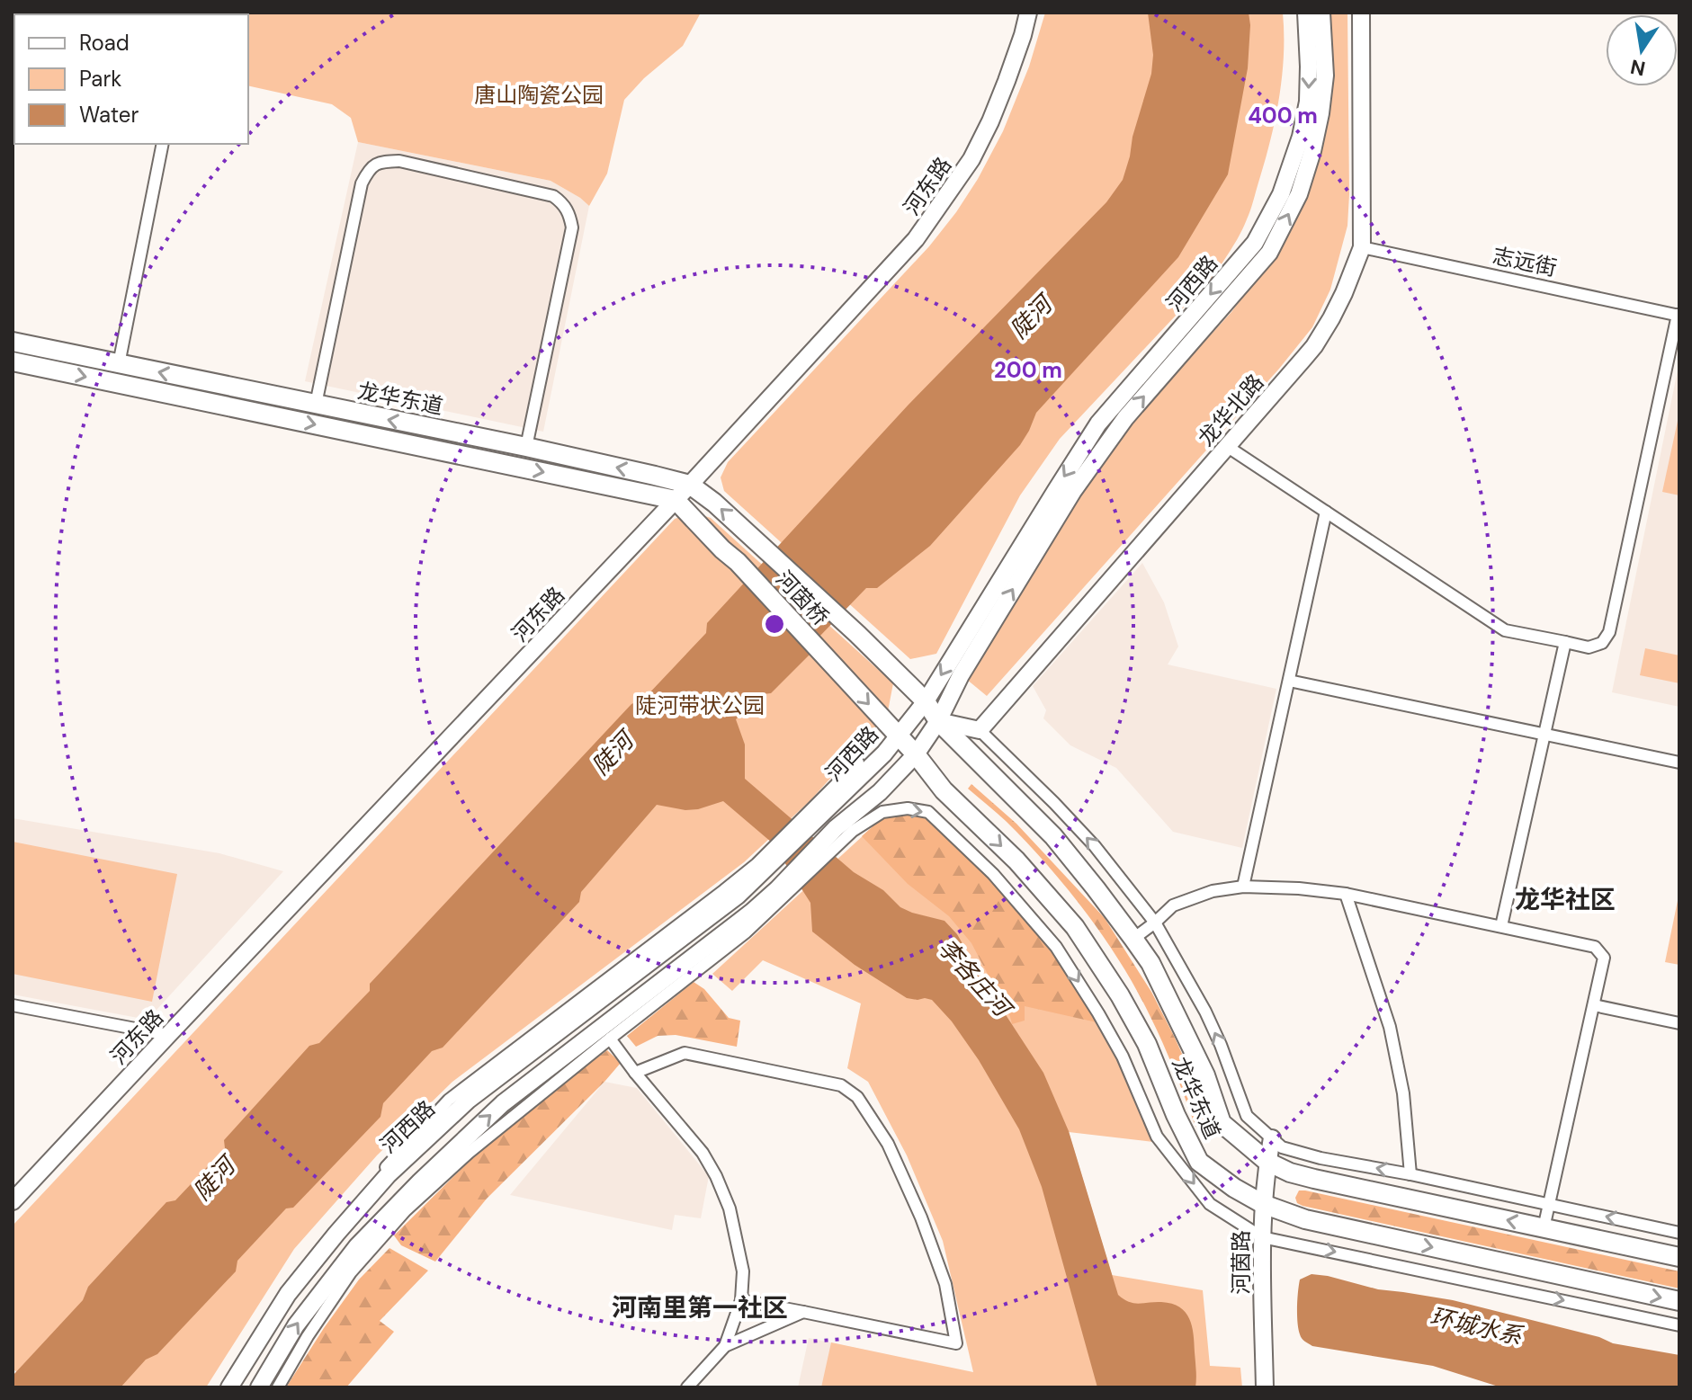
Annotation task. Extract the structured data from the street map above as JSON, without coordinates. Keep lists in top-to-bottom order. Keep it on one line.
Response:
{"streets":{"main road":["河东路","河西路","龙华东道","龙华北路","河茵桥","河茵路"],"street":["志远街"]},"crossings":[["河东路","龙华东道"],["河东路","河茵桥"],["志远街","龙华北路"],["河西路","龙华东道"],["龙华东道","河茵桥"],["龙华东道","河茵路"]],"districts":["龙华社区","河南里第一社区"],"water":["陡河","李各庄河","环城水系"],"parks":["唐山陶瓷公园","陡河带状公园"],"legend":["Road","Park","Water"],"north":"bottom","rings":["400 m","200 m"]}
